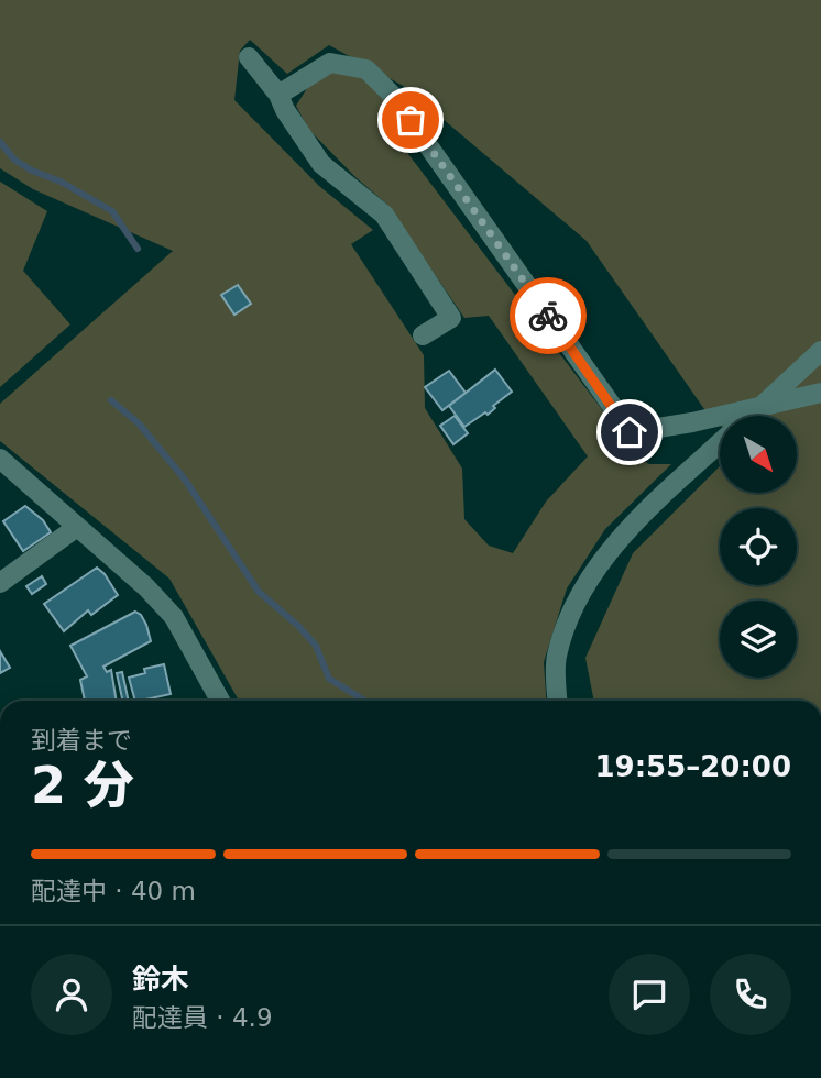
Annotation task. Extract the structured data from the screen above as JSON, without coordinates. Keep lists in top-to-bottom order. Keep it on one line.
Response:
{"north":"bottom right","page":{"heading":["2 分","到着まで","19:55–20:00"],"panel":["鈴木","配達員 · 4.9"],"bar":"配達中 · 40 m"}}
